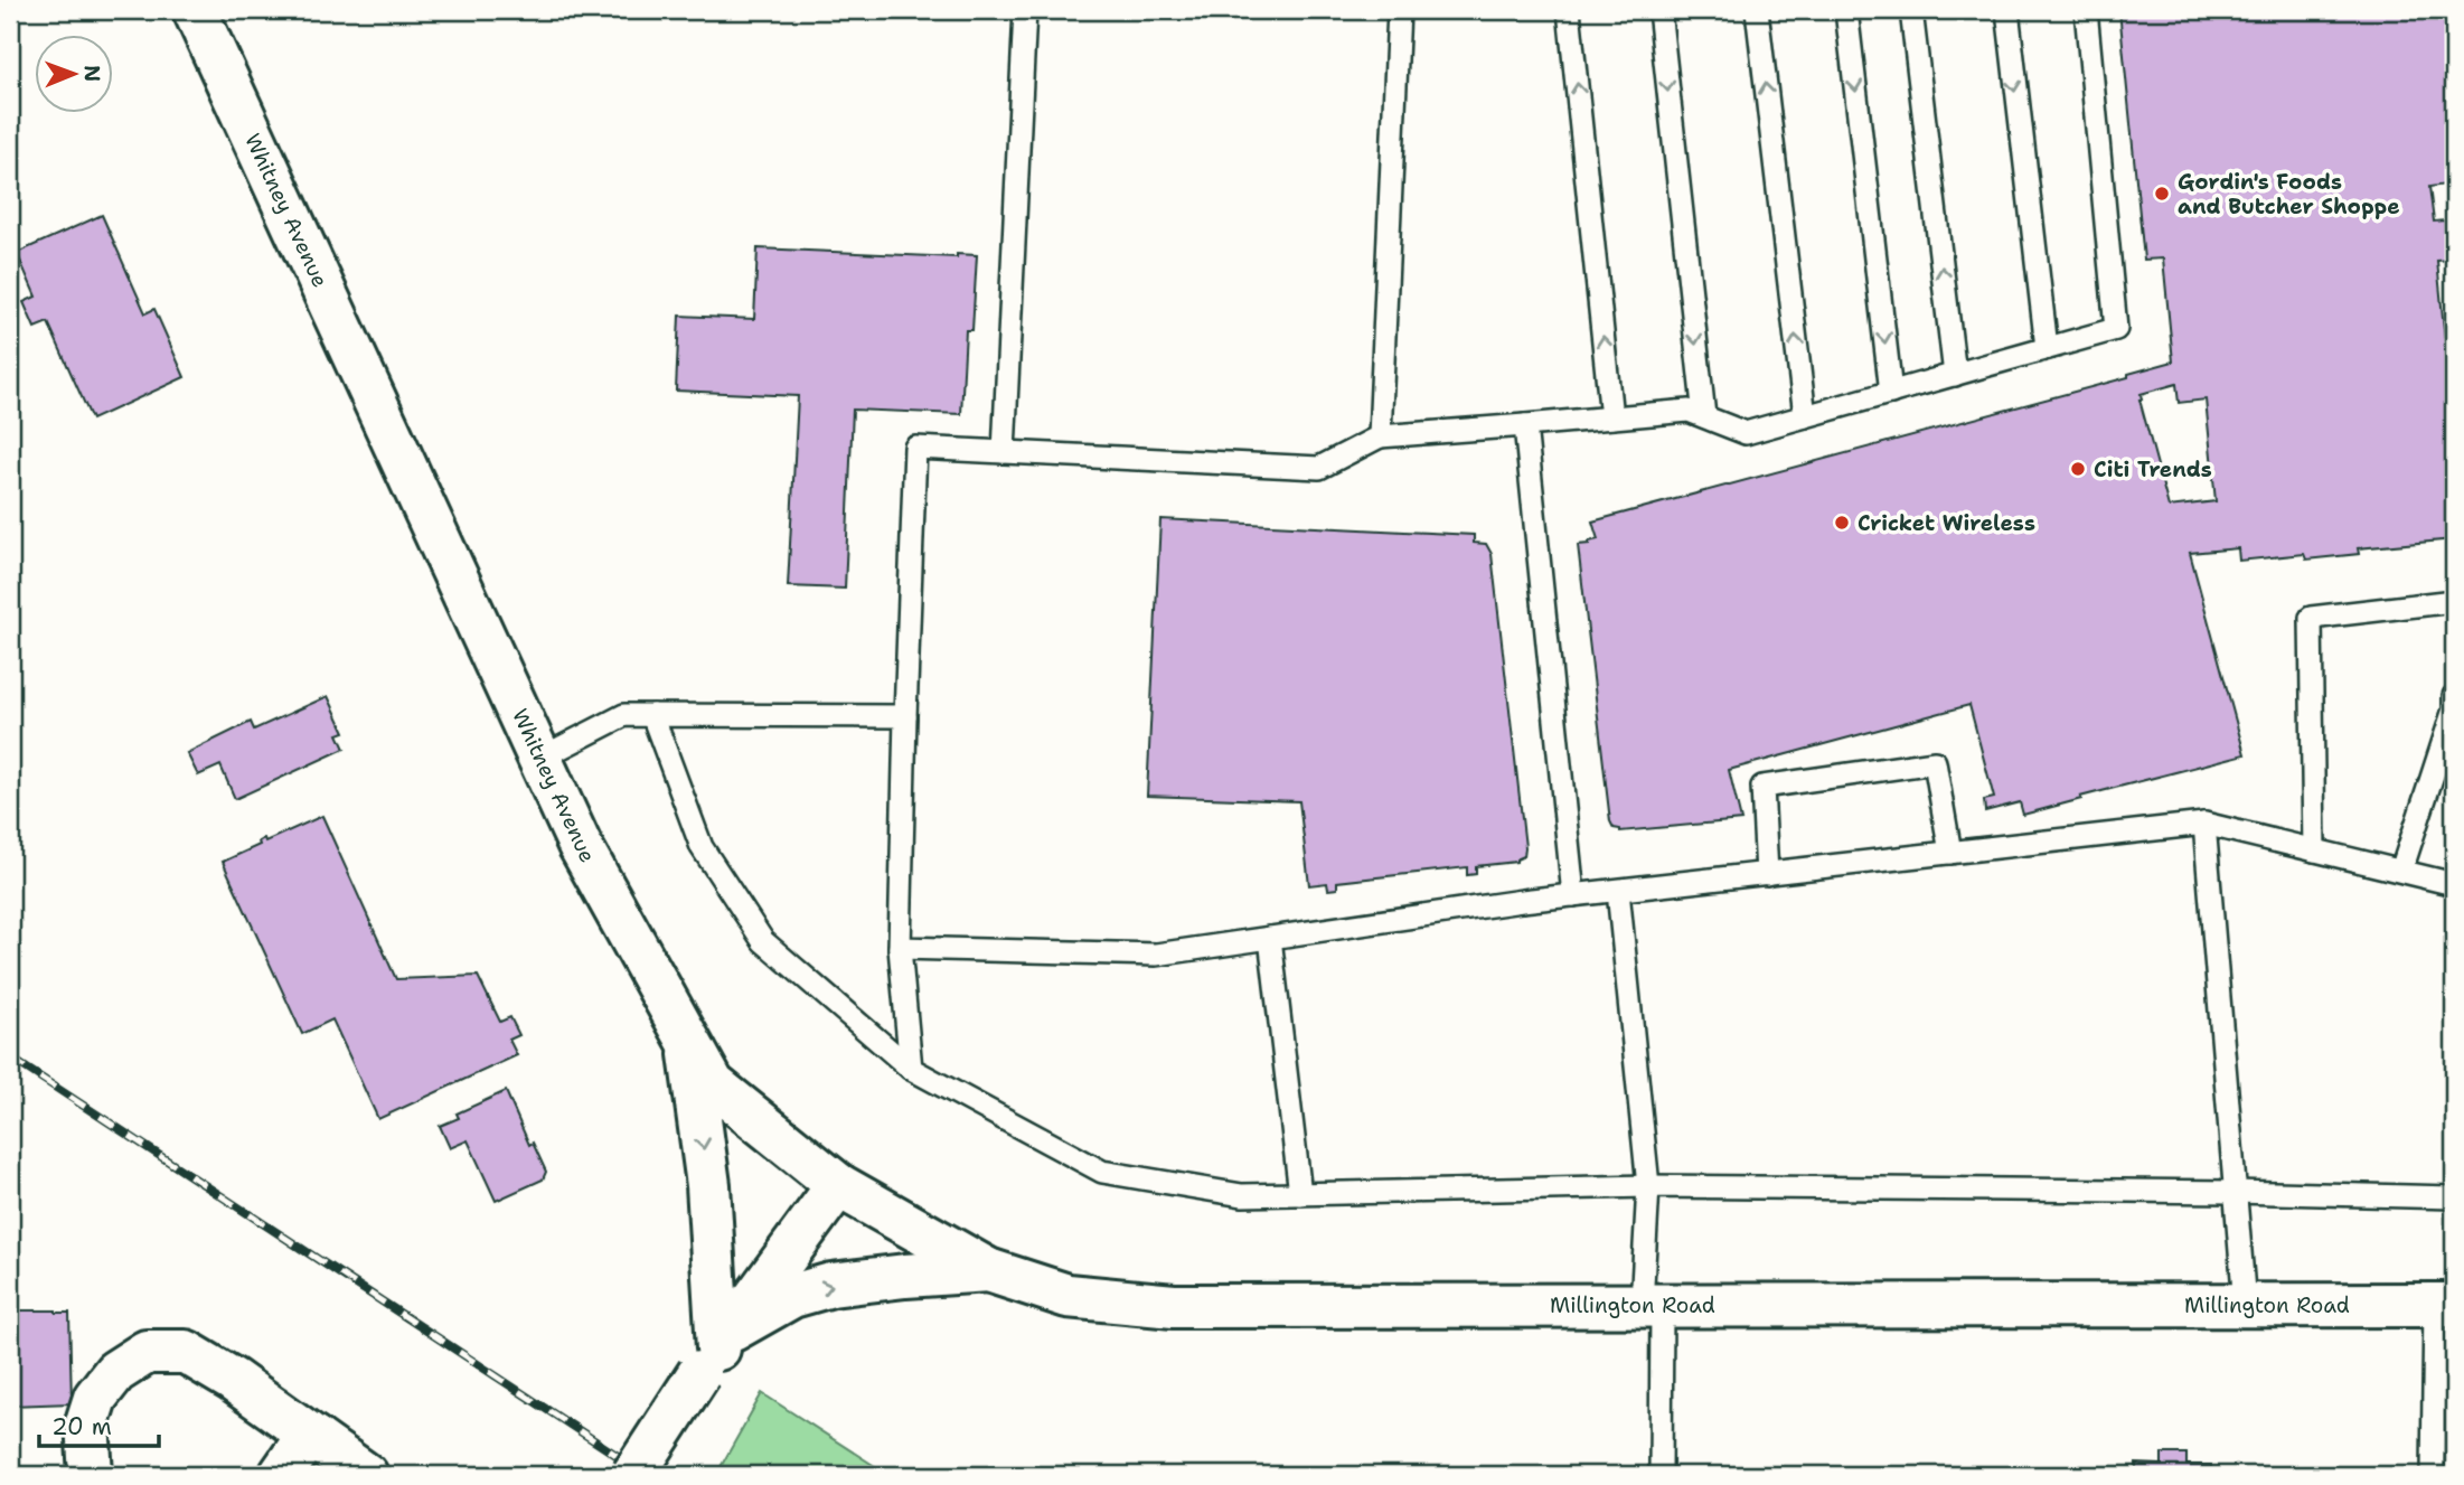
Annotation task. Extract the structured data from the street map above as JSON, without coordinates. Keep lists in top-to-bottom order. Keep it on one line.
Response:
{"streets":{"main road":["Whitney Avenue","Millington Road"]},"crossings":[["Whitney Avenue","Millington Road"]],"places":["Gordin's Foods and Butcher Shoppe","Citi Trends","Cricket Wireless"],"scale_bar":"20 m","north":"right"}
